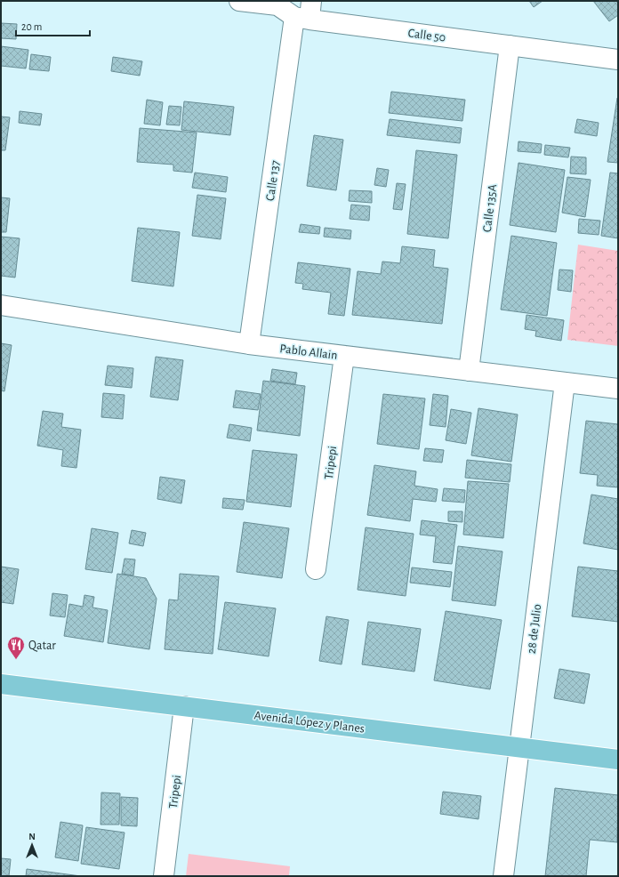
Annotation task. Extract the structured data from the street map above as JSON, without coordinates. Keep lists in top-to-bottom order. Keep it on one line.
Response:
{"streets":{"main road":["Avenida López y Planes"],"street":["Calle 50","Calle 137","Calle 135A","Pablo Allain","Tripepi","28 de Julio"]},"crossings":[["Calle 50","Calle 137"],["Calle 50","Calle 135A"],["Calle 137","Pablo Allain"],["Calle 135A","Pablo Allain"],["Pablo Allain","Tripepi"],["Pablo Allain","28 de Julio"],["Tripepi","Avenida López y Planes"],["28 de Julio","Avenida López y Planes"]],"places":{"restaurant":["Qatar"]},"scale_bar":"20 m","north":"top"}
